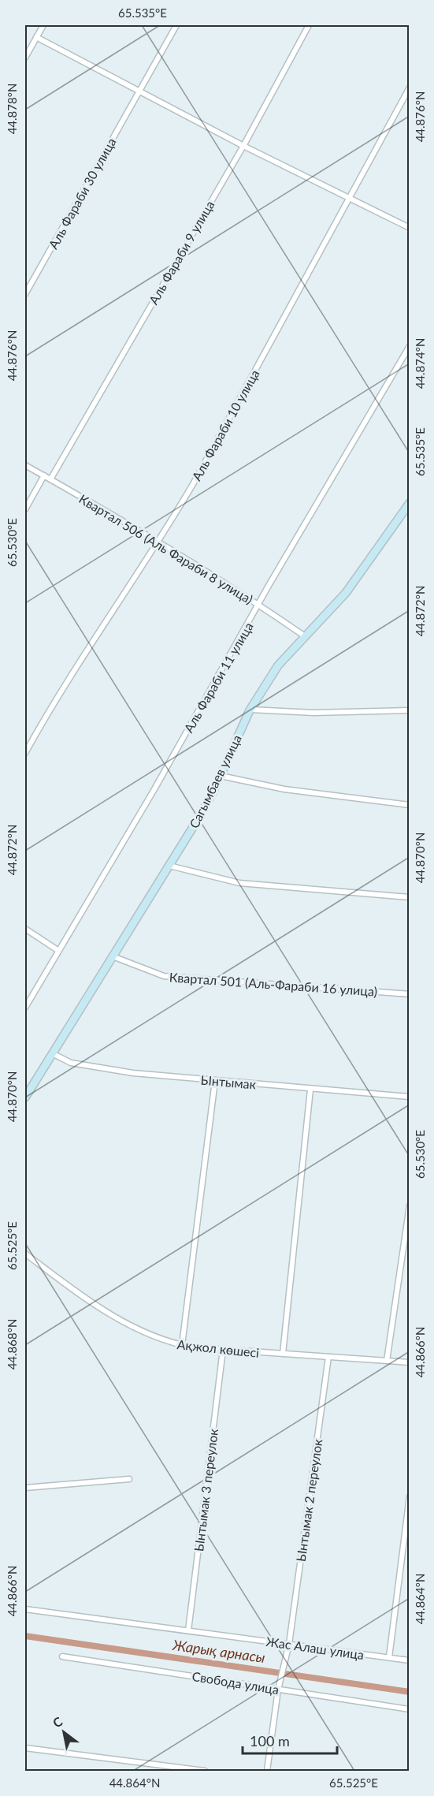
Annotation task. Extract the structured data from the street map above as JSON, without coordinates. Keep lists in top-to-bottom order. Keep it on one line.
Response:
{"streets":{"street":["Аль Фараби 30 улица","Аль Фараби 9 улица","Аль Фараби 10 улица","Квартал 506 (Аль Фараби 8 улица)","Аль Фараби 11 улица","Сагымбаев улица","Квартал 501 (Аль-Фараби 16 улица)","Ынтымак","Ақжол көшесі","Ынтымак 3 переулок","Ынтымак 2 переулок","Жас Алаш улица","Свобода улица"]},"crossings":[["Аль Фараби 9 улица","Квартал 506 (Аль Фараби 8 улица)"],["Аль Фараби 10 улица","Квартал 506 (Аль Фараби 8 улица)"],["Квартал 506 (Аль Фараби 8 улица)","Аль Фараби 11 улица"],["Квартал 506 (Аль Фараби 8 улица)","Сагымбаев улица"],["Сагымбаев улица","Квартал 501 (Аль-Фараби 16 улица)"],["Сагымбаев улица","Ынтымак"],["Ақжол көшесі","Ынтымак 3 переулок"],["Ақжол көшесі","Ынтымак 2 переулок"],["Ынтымак 3 переулок","Жас Алаш улица"],["Ынтымак 2 переулок","Жас Алаш улица"],["Ынтымак 2 переулок","Свобода улица"]],"water":["Жарық арнасы"],"scale_bar":"100 m","north":"top left","coordinates":["65.535°E","44.878°N","44.876°N","44.874°N","65.530°E","44.872°N","44.870°N","65.525°E","44.868°N","44.866°N","44.864°N"]}
